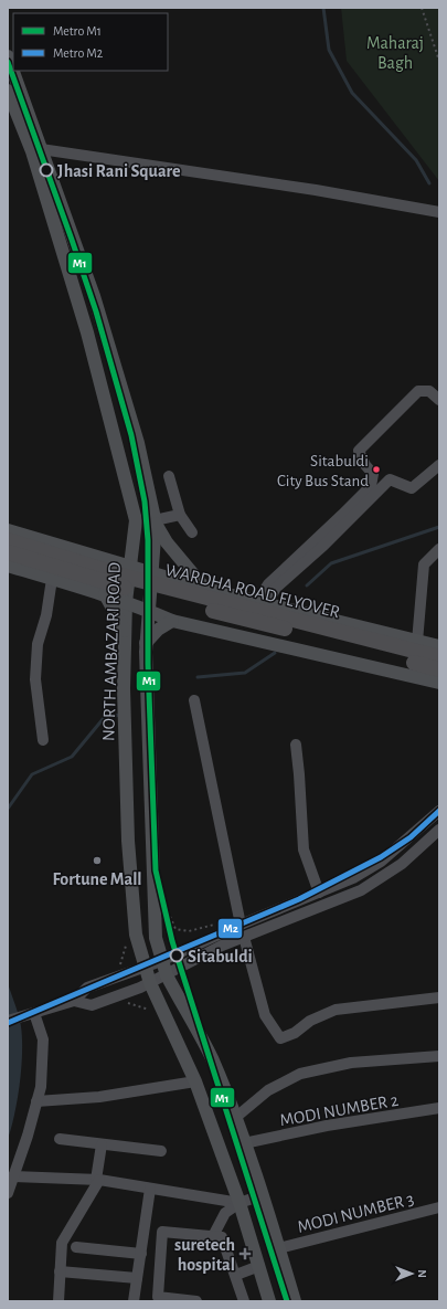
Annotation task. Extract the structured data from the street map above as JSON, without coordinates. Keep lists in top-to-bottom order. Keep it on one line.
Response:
{"streets":{"highway":["WARDHA ROAD FLYOVER"],"main road":["NORTH AMBAZARI ROAD"],"street":["MODI NUMBER 2","MODI NUMBER 3"]},"parks":["Maharaj Bagh"],"places":{"other":["Jhasi Rani Square","Sitabuldi City Bus Stand","Fortune Mall","Sitabuldi"],"health":["suretech hospital"]},"lines":["metro line M1","metro line M2"],"legend":["Metro M1","Metro M2"],"north":"right"}
